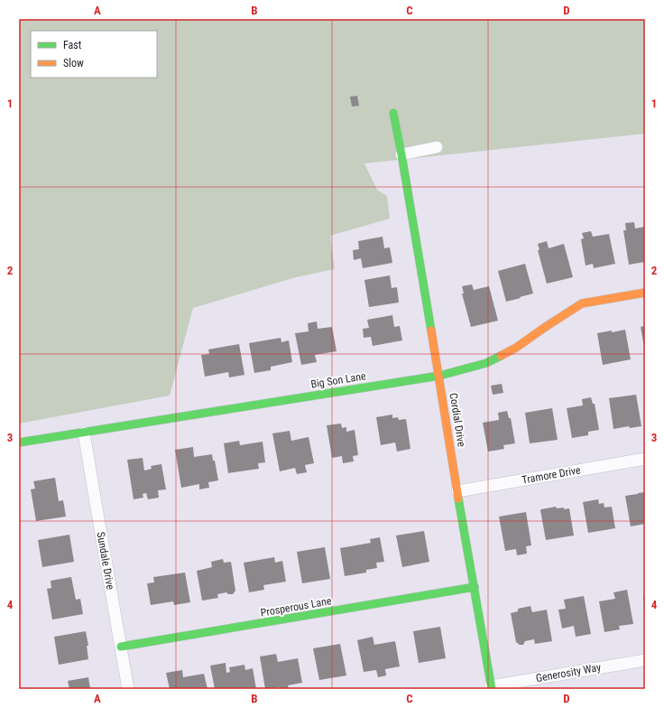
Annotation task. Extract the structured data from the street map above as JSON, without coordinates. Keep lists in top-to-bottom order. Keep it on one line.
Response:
{"streets":{"street":["Big Son Lane","Cordial Drive","Tramore Drive","Sundale Drive","Prosperous Lane","Generosity Way"]},"crossings":[["Big Son Lane","Cordial Drive"],["Big Son Lane","Sundale Drive"],["Cordial Drive","Tramore Drive"],["Cordial Drive","Prosperous Lane"],["Cordial Drive","Generosity Way"],["Sundale Drive","Prosperous Lane"]],"legend":["Fast","Slow"],"grid":{"columns":["A","B","C","D"],"rows":["1","2","3","4"]}}
